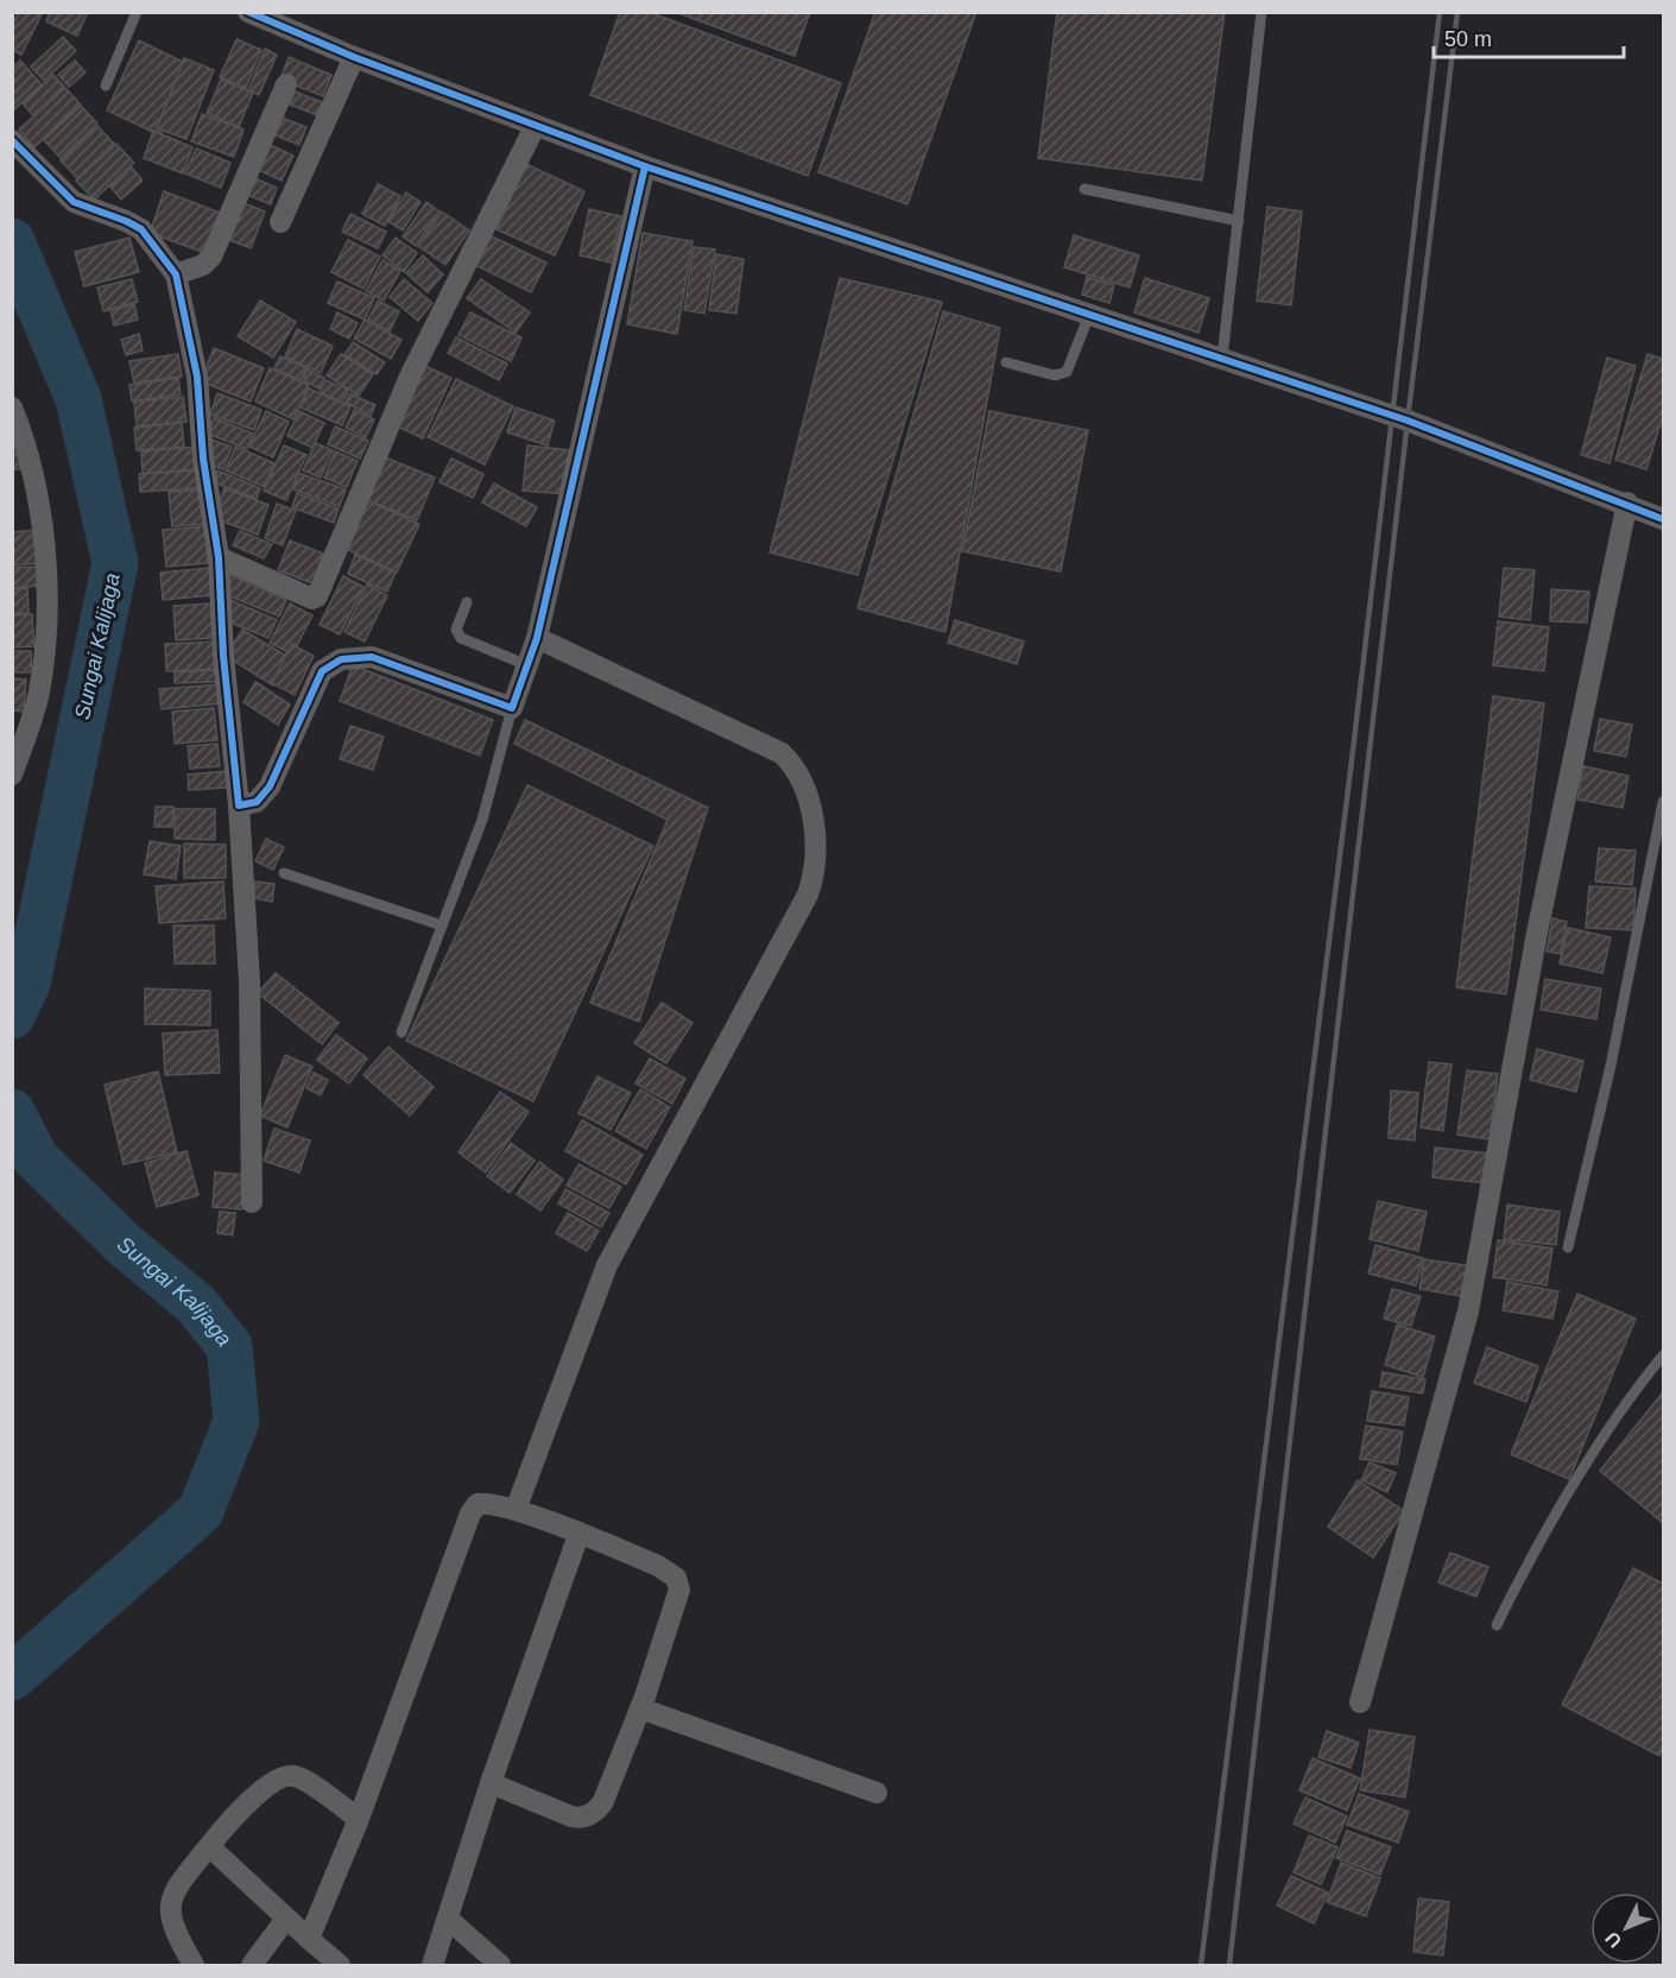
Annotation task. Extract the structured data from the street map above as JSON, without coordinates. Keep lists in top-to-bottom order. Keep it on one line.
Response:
{"water":["Sungai Kalijaga"],"scale_bar":"50 m","north":"bottom left"}
